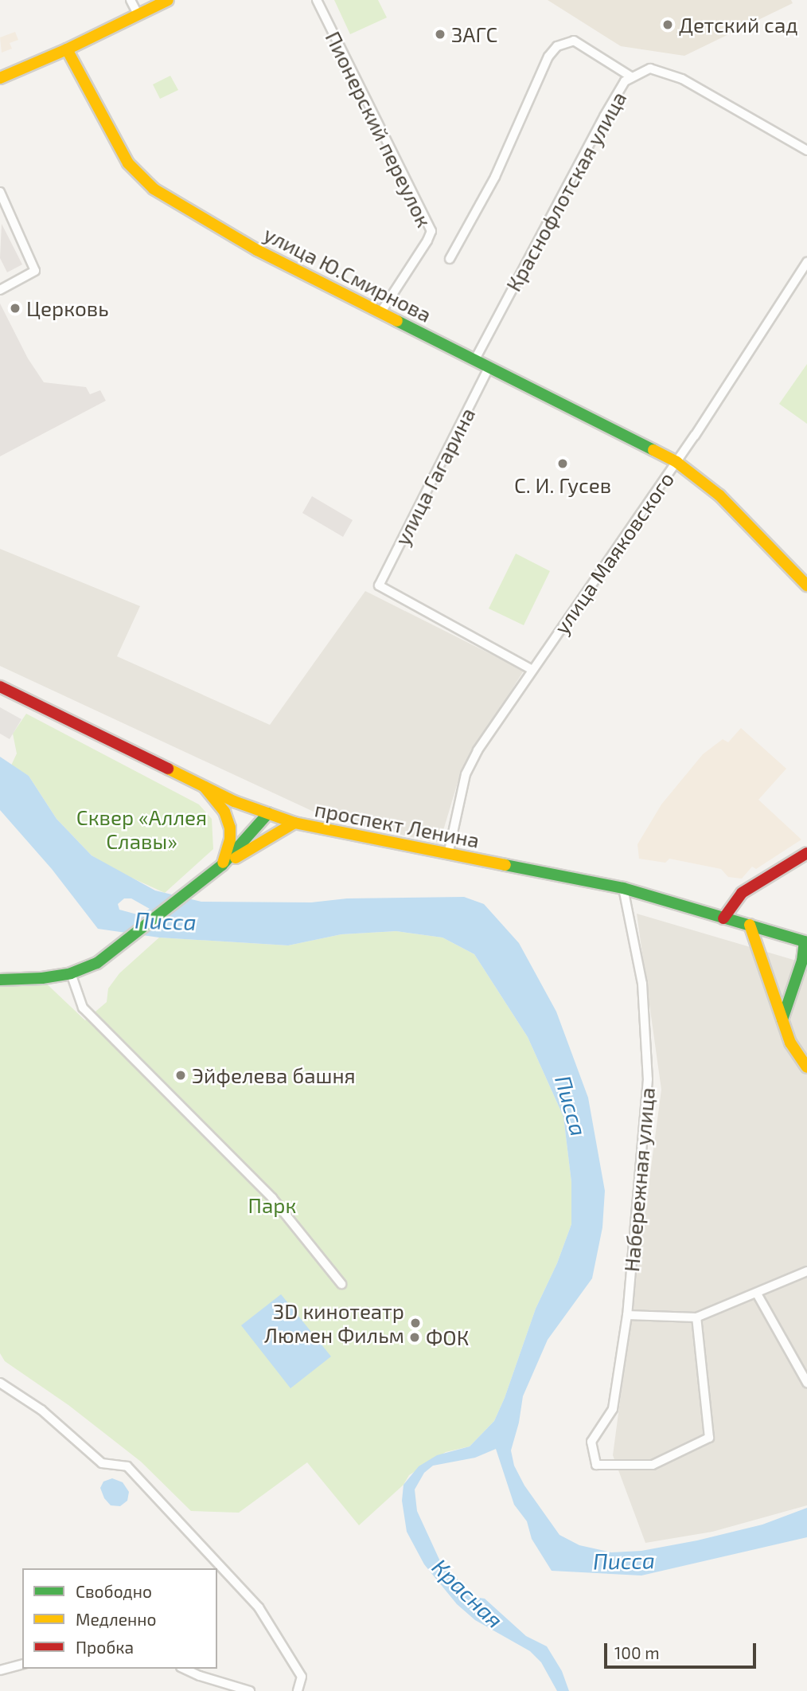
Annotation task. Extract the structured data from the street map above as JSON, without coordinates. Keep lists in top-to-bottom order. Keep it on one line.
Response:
{"streets":{"main road":["улица Ю.Смирнова","проспект Ленина"],"street":["Пионерский переулок","Краснофлотская улица","улица Гагарина","улица Маяковского","Набережная улица"]},"crossings":[["Пионерский переулок","улица Ю.Смирнова"],["Краснофлотская улица","улица Ю.Смирнова"],["улица Ю.Смирнова","улица Гагарина"],["улица Ю.Смирнова","улица Маяковского"],["улица Гагарина","улица Маяковского"],["улица Маяковского","проспект Ленина"],["проспект Ленина","Набережная улица"]],"water":["Писса","Красная"],"parks":["Сквер «Аллея Славы»","Парк"],"places":["Детский сад","ЗАГС","Церковь","С. И. Гусев","Эйфелева башня","3D кинотеатр Люмен Фильм","ФОК"],"legend":["Свободно","Медленно","Пробка"],"scale_bar":"100 m"}
